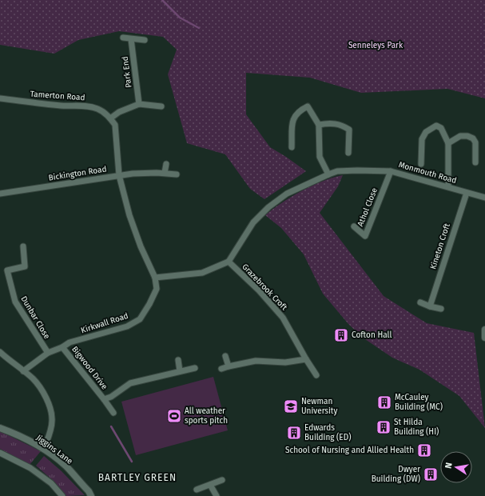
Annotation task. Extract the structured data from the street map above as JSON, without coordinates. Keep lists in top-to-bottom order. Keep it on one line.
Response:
{"streets":{"street":["Park End","Tamerton Road","Monmouth Road","Bickington Road","Athol Close","Kineton Croft","Grazebrook Croft","Dunbar Close","Kirkwall Road","Bigwood Drive","Jiggins Lane"]},"crossings":[["Tamerton Road","Bickington Road"],["Monmouth Road","Athol Close"],["Monmouth Road","Kineton Croft"],["Monmouth Road","Grazebrook Croft"],["Bickington Road","Kirkwall Road"],["Dunbar Close","Kirkwall Road"],["Kirkwall Road","Bigwood Drive"]],"districts":["BARTLEY GREEN"],"parks":["Senneleys Park"],"places":{"building":["Cofton Hall","McCauley Building (MC)","St Hilda Building (HI)","Edwards Building (ED)","School of Nursing and Allied Health","Dwyer Building (DW)"],"school or university":["Newman University"],"sports":["All weather sports pitch"]},"north":"left"}
